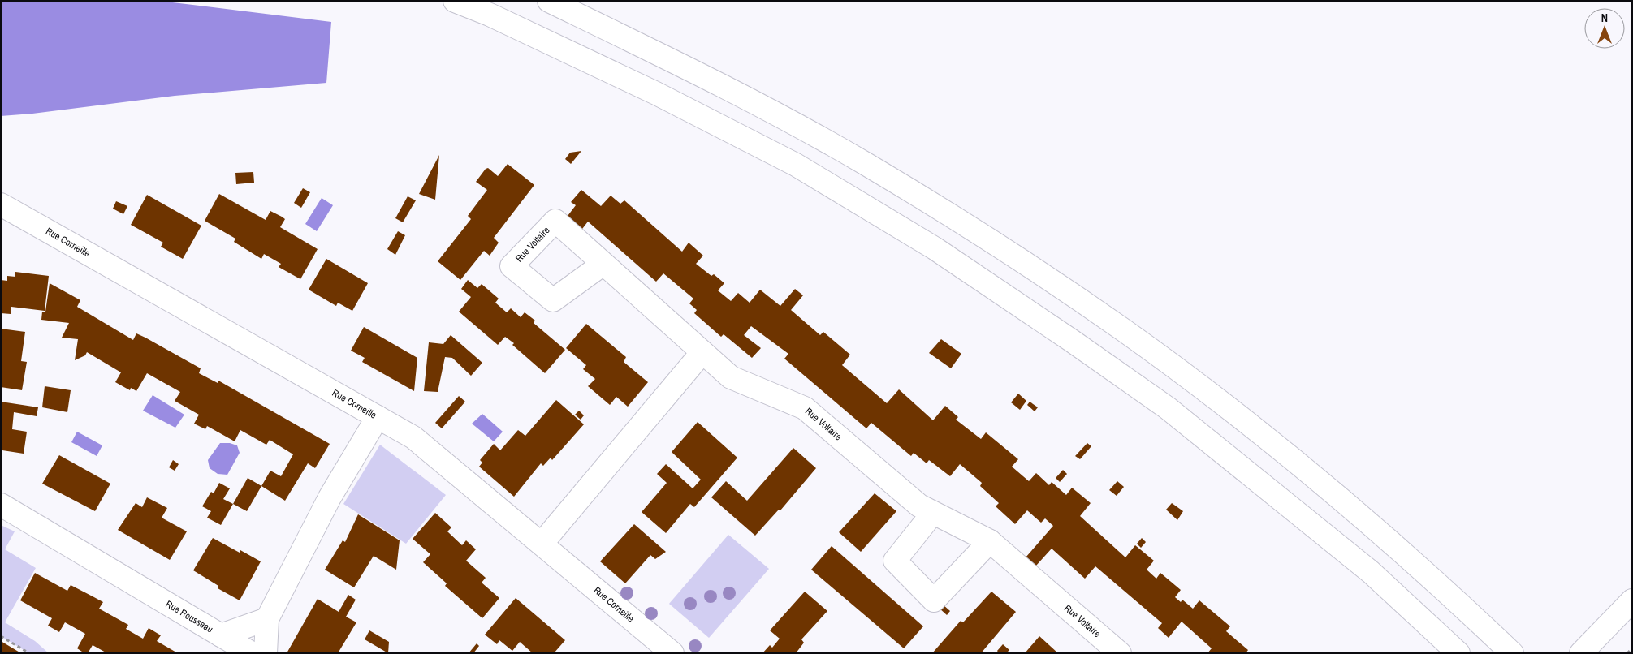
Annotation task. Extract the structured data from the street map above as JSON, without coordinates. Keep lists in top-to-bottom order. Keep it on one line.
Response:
{"streets":{"main road":["Rue Corneille","Rue Voltaire","Rue Rousseau"]},"north":"top"}
